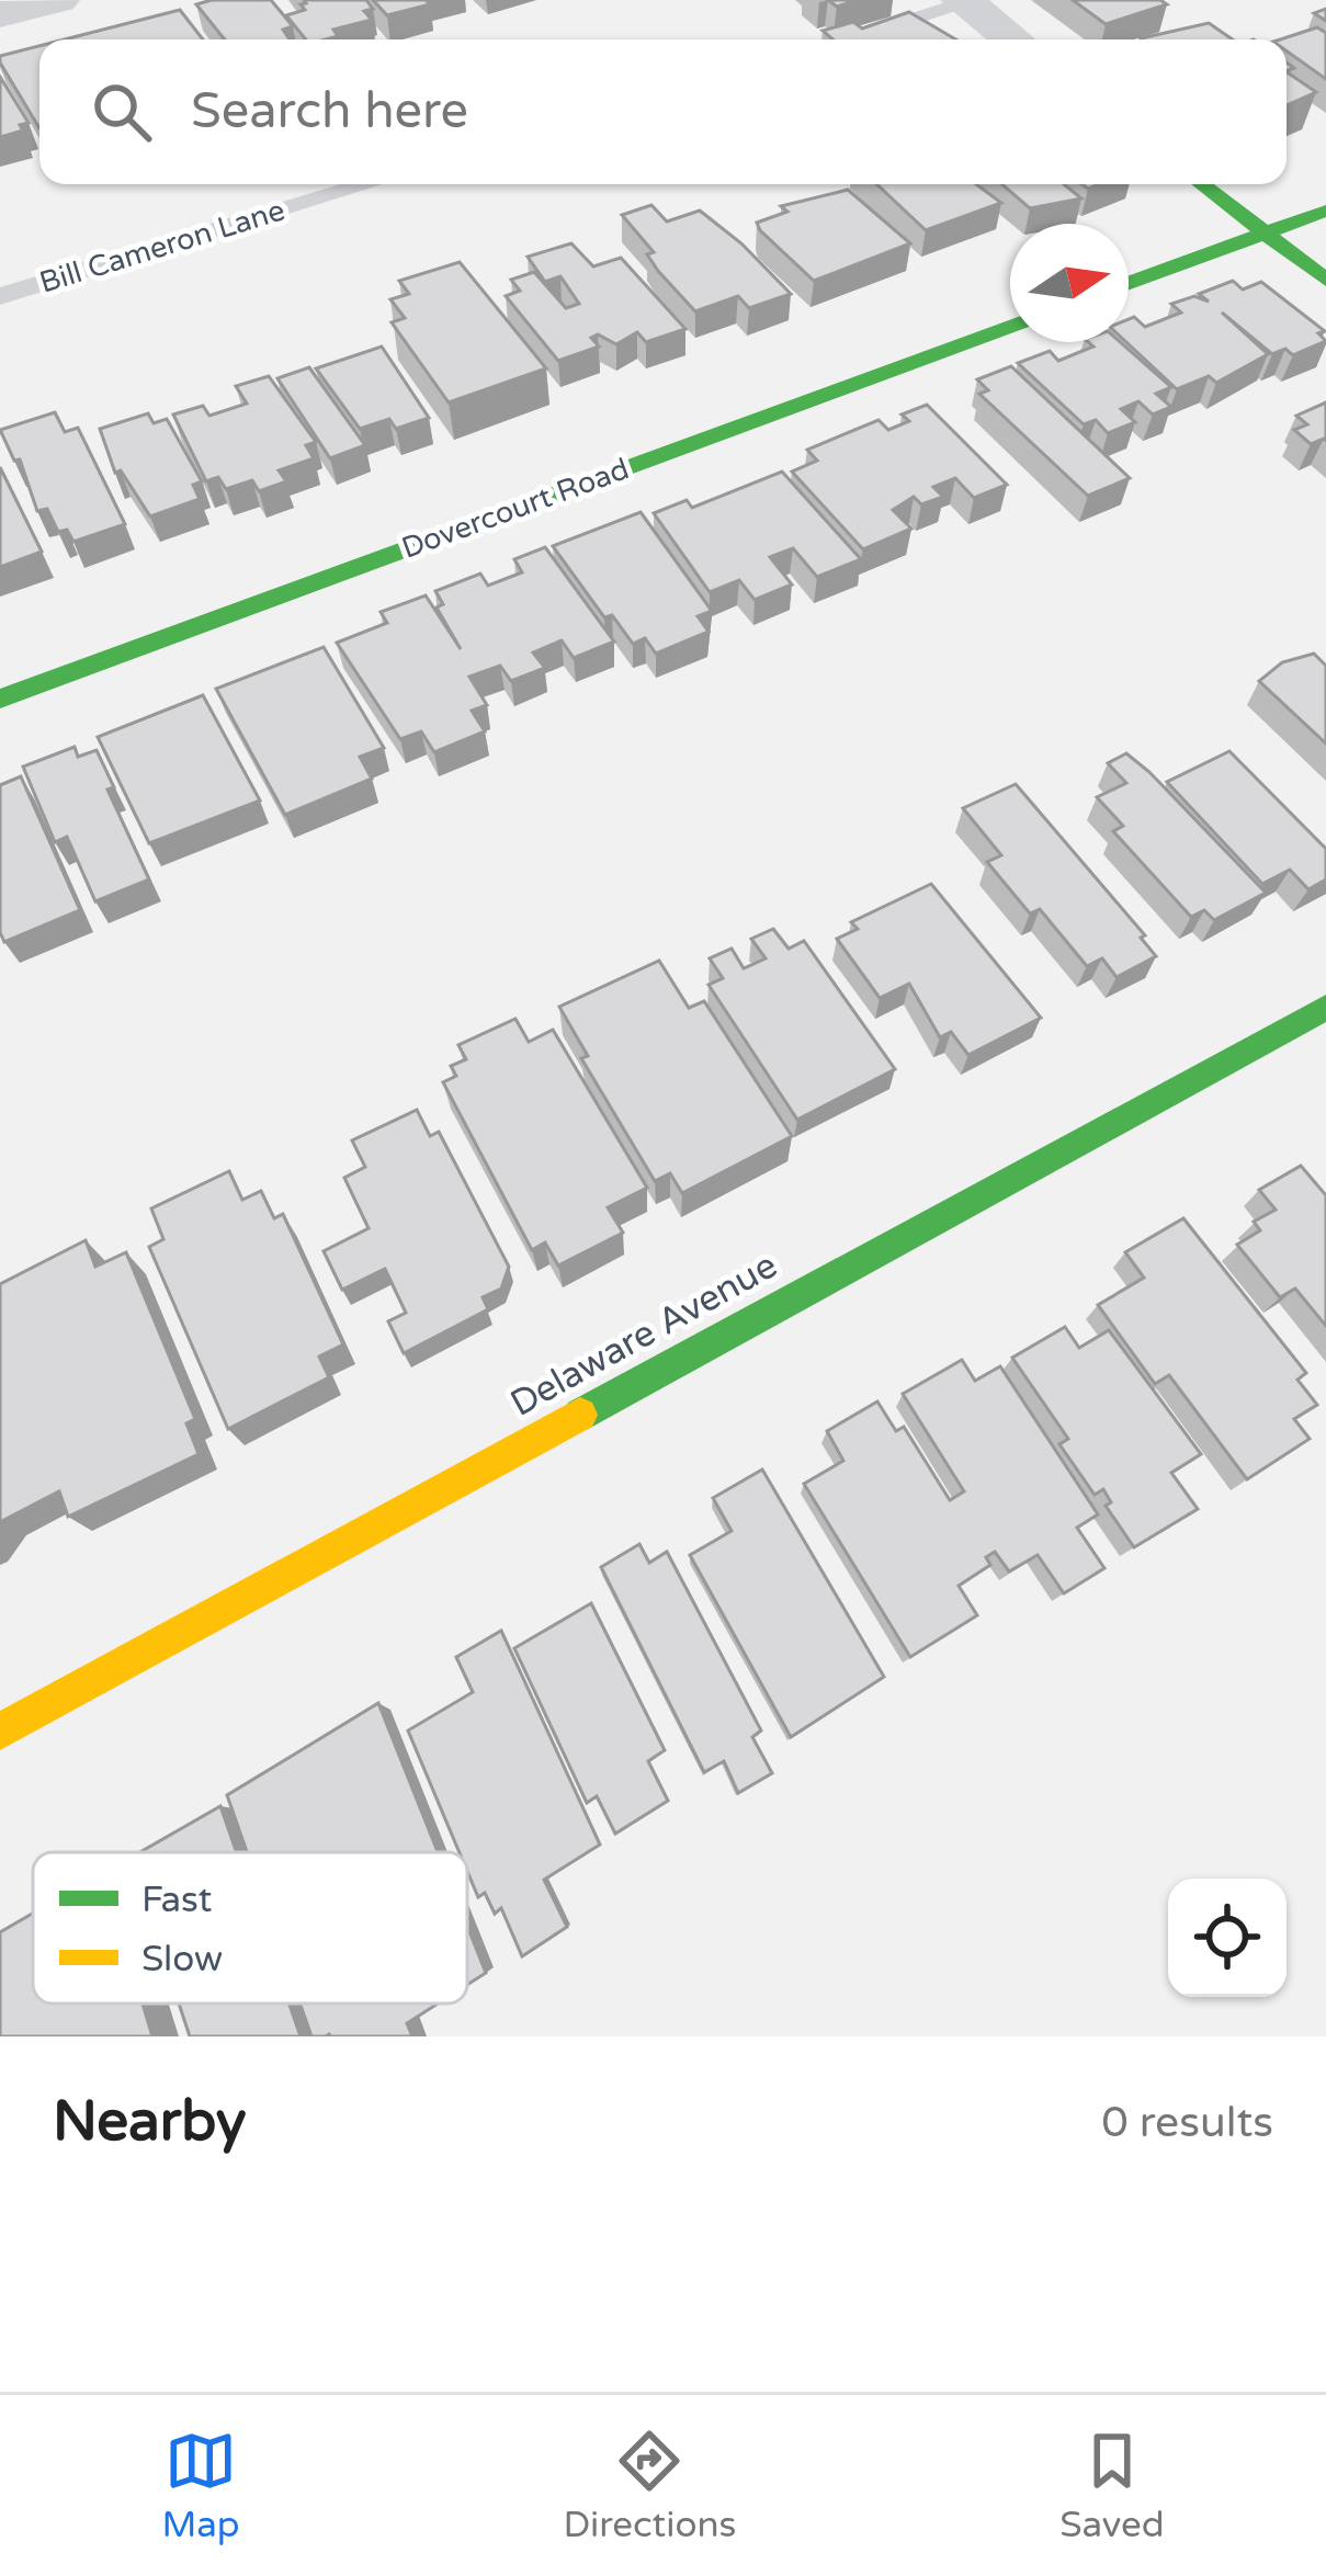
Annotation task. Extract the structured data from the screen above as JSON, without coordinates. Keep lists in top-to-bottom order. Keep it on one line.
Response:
{"streets":{"street":["Dovercourt Road","Delaware Avenue"],"lane":["Bill Cameron Lane"]},"legend":["Fast","Slow"],"north":"right","page":{"search":"Search here","heading":["Nearby","0 results"],"nav":["Map","Directions","Saved"]}}
